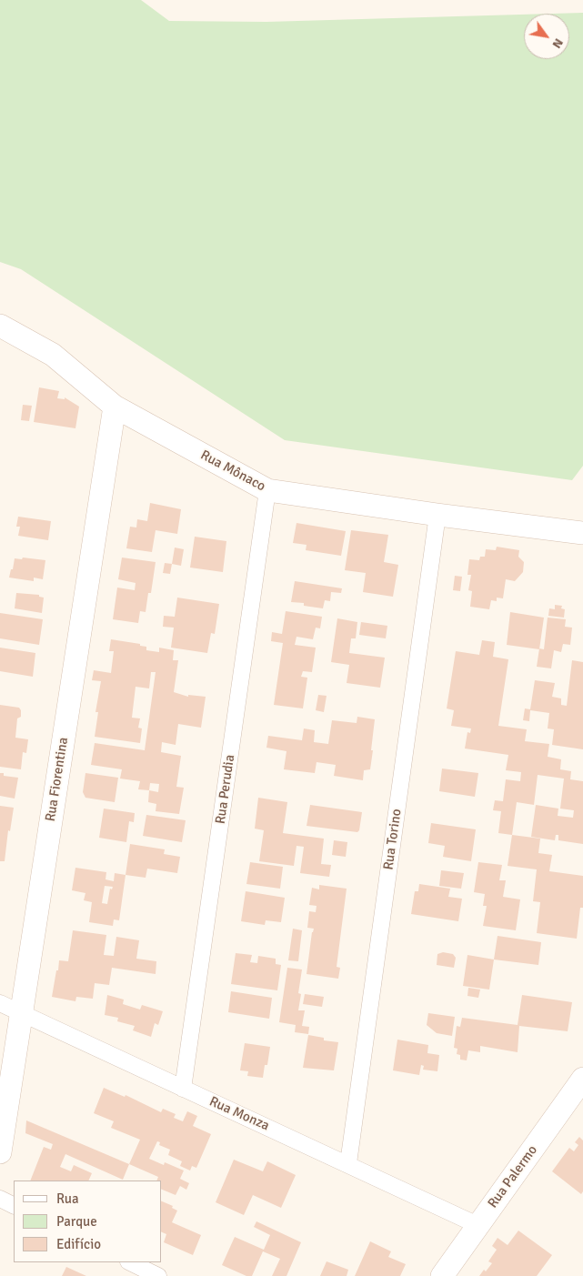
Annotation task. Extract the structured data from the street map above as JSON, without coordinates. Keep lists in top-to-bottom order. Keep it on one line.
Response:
{"streets":{"street":["Rua Mônaco","Rua Fiorentina","Rua Perudia","Rua Torino","Rua Monza","Rua Palermo"]},"crossings":[["Rua Mônaco","Rua Fiorentina"],["Rua Mônaco","Rua Perudia"],["Rua Mônaco","Rua Torino"],["Rua Fiorentina","Rua Monza"],["Rua Perudia","Rua Monza"],["Rua Torino","Rua Monza"],["Rua Monza","Rua Palermo"]],"legend":["Rua","Parque","Edifício"],"north":"bottom right"}
